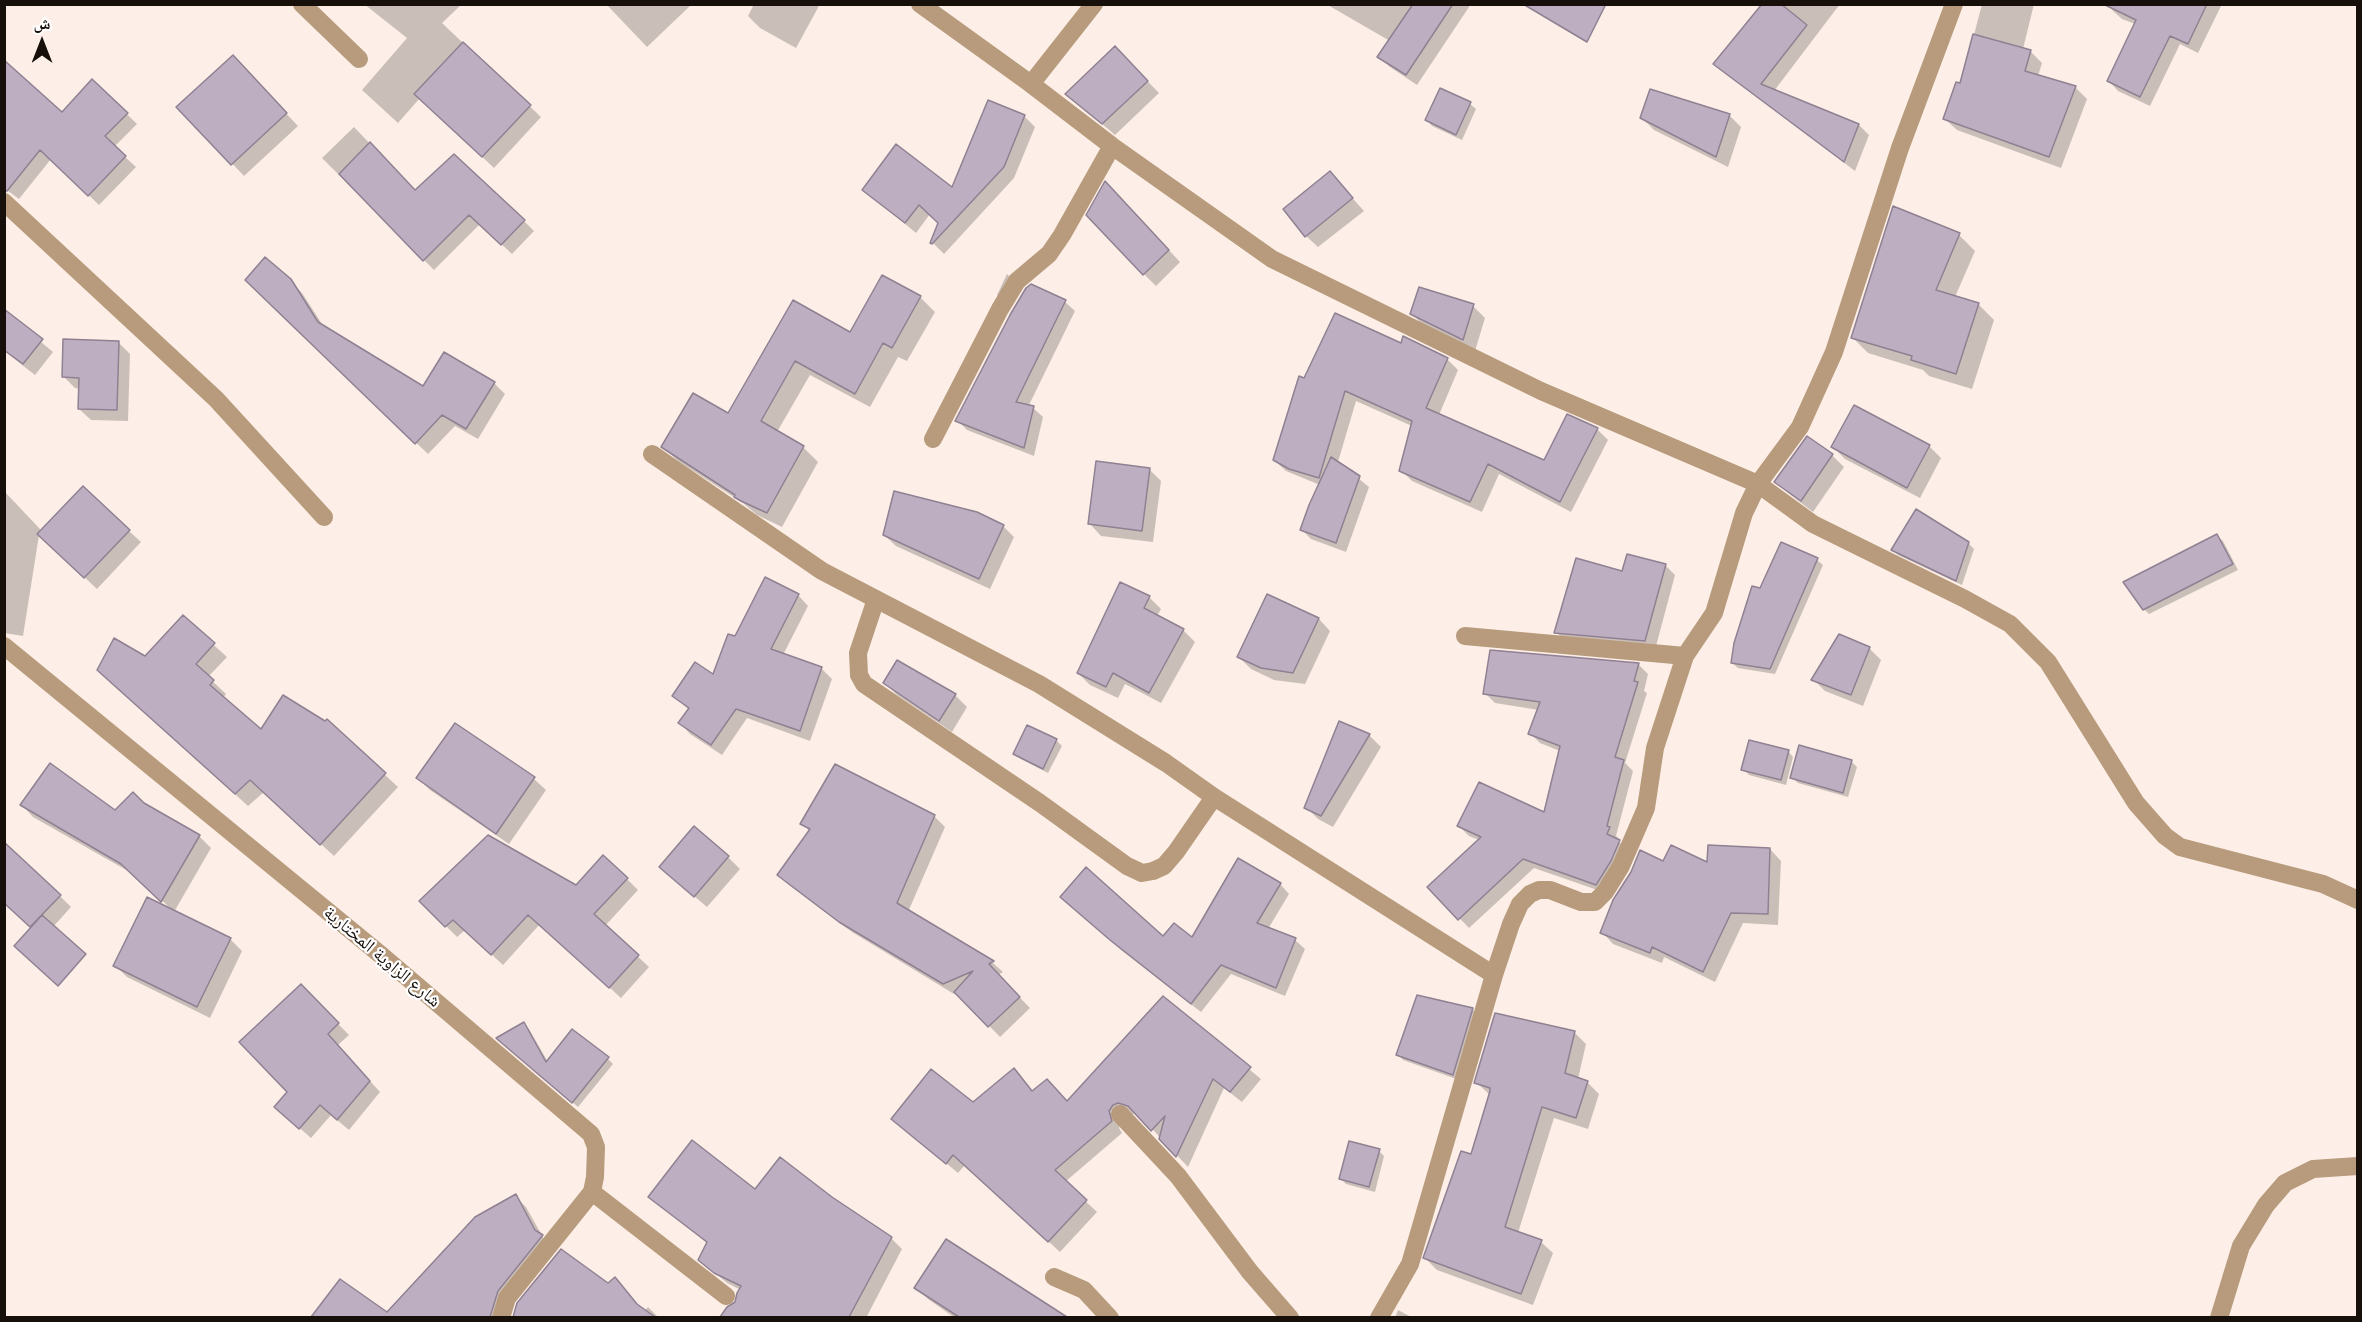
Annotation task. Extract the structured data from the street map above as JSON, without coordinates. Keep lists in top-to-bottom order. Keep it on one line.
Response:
{"streets":{"street":["شارع الزاوية المختارية"]},"north":"top"}
